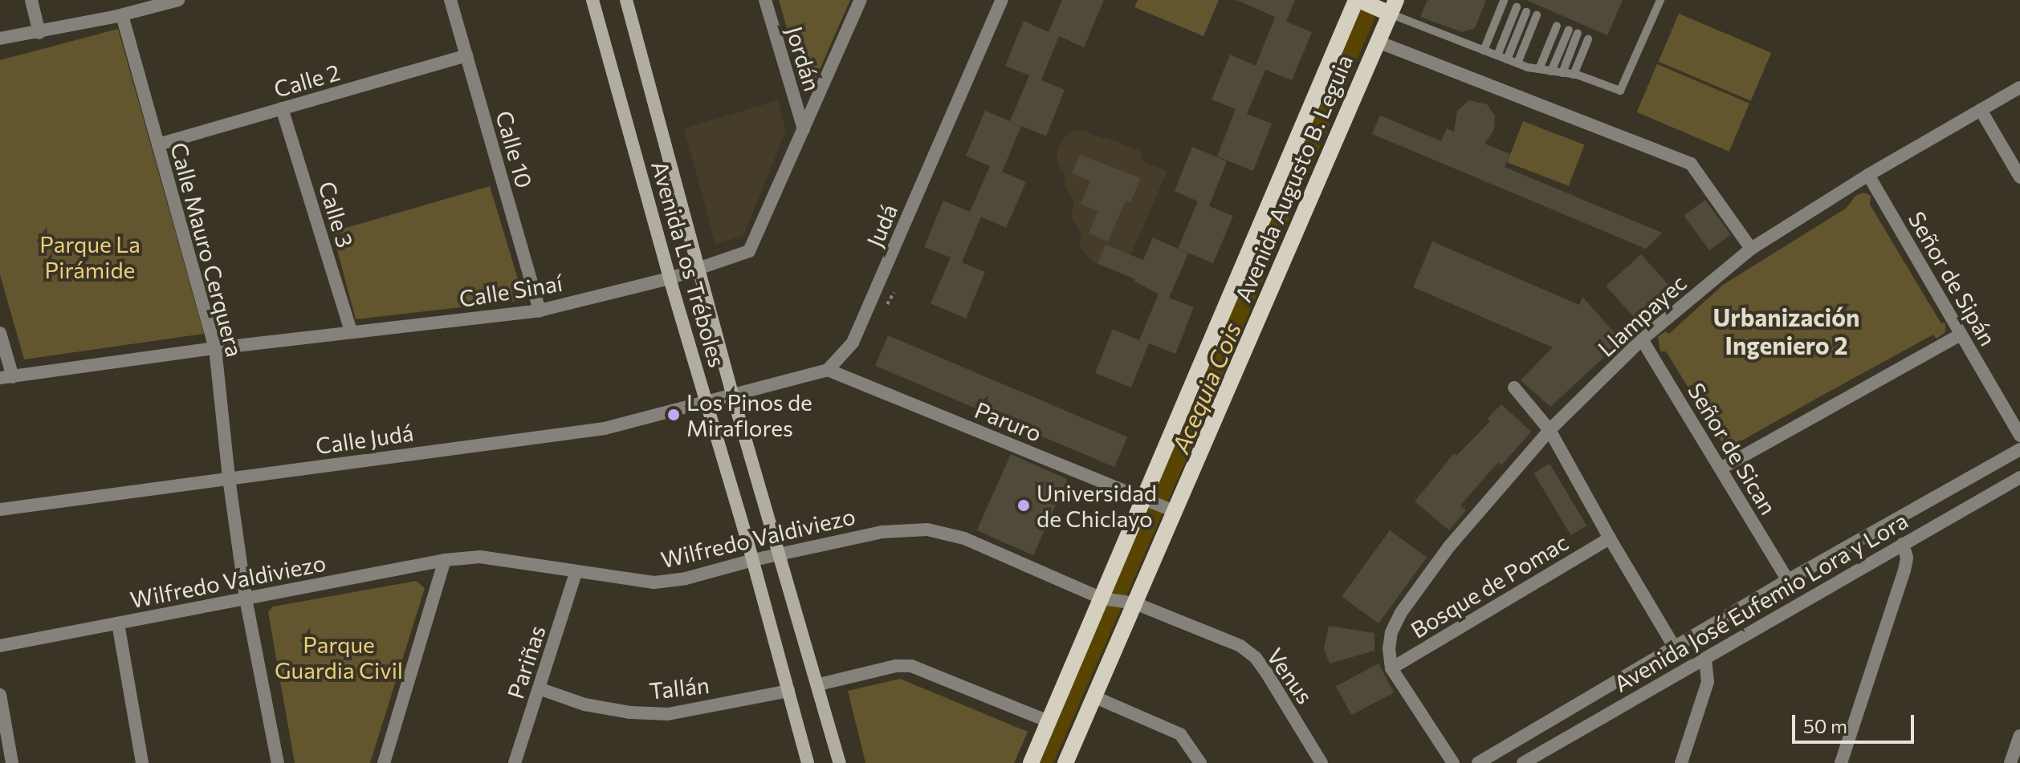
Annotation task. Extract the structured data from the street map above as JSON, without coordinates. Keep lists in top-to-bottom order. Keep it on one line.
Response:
{"streets":{"main road":["Avenida Augusto B. Leguia","Avenida Los Tréboles"],"street":["Jordán","Calle 2","Calle 10","Calle 3","Judá","Calle Mauro Cerquera","Señor de Sipán","Calle Sinaí","Llampayec","Paruro","Calle Judá","Señor de Sican","Wilfredo Valdiviezo","Bosque de Pomac","Avenida José Eufemio Lora y Lora","Pariñas","Venus","Tallán"]},"crossings":[["Jordán","Calle Sinaí"],["Calle 2","Calle 10"],["Calle 2","Calle 3"],["Calle 2","Calle Mauro Cerquera"],["Calle 10","Calle Sinaí"],["Avenida Augusto B. Leguia","Paruro"],["Avenida Augusto B. Leguia","Wilfredo Valdiviezo"],["Avenida Augusto B. Leguia","Venus"],["Calle 3","Calle Sinaí"],["Judá","Paruro"],["Calle Mauro Cerquera","Calle Sinaí"],["Calle Mauro Cerquera","Calle Judá"],["Calle Mauro Cerquera","Wilfredo Valdiviezo"],["Avenida Los Tréboles","Calle Sinaí"],["Avenida Los Tréboles","Calle Judá"],["Avenida Los Tréboles","Wilfredo Valdiviezo"],["Avenida Los Tréboles","Tallán"],["Señor de Sipán","Llampayec"],["Llampayec","Señor de Sican"],["Llampayec","Bosque de Pomac"],["Wilfredo Valdiviezo","Pariñas"],["Wilfredo Valdiviezo","Venus"],["Pariñas","Tallán"]],"districts":["Urbanización Ingeniero 2"],"water":["Acequia Cois"],"parks":["Parque La Pirámide","Parque Guardia Civil"],"places":["Los Pinos de Miraflores","Universidad de Chiclayo"],"scale_bar":"50 m"}
